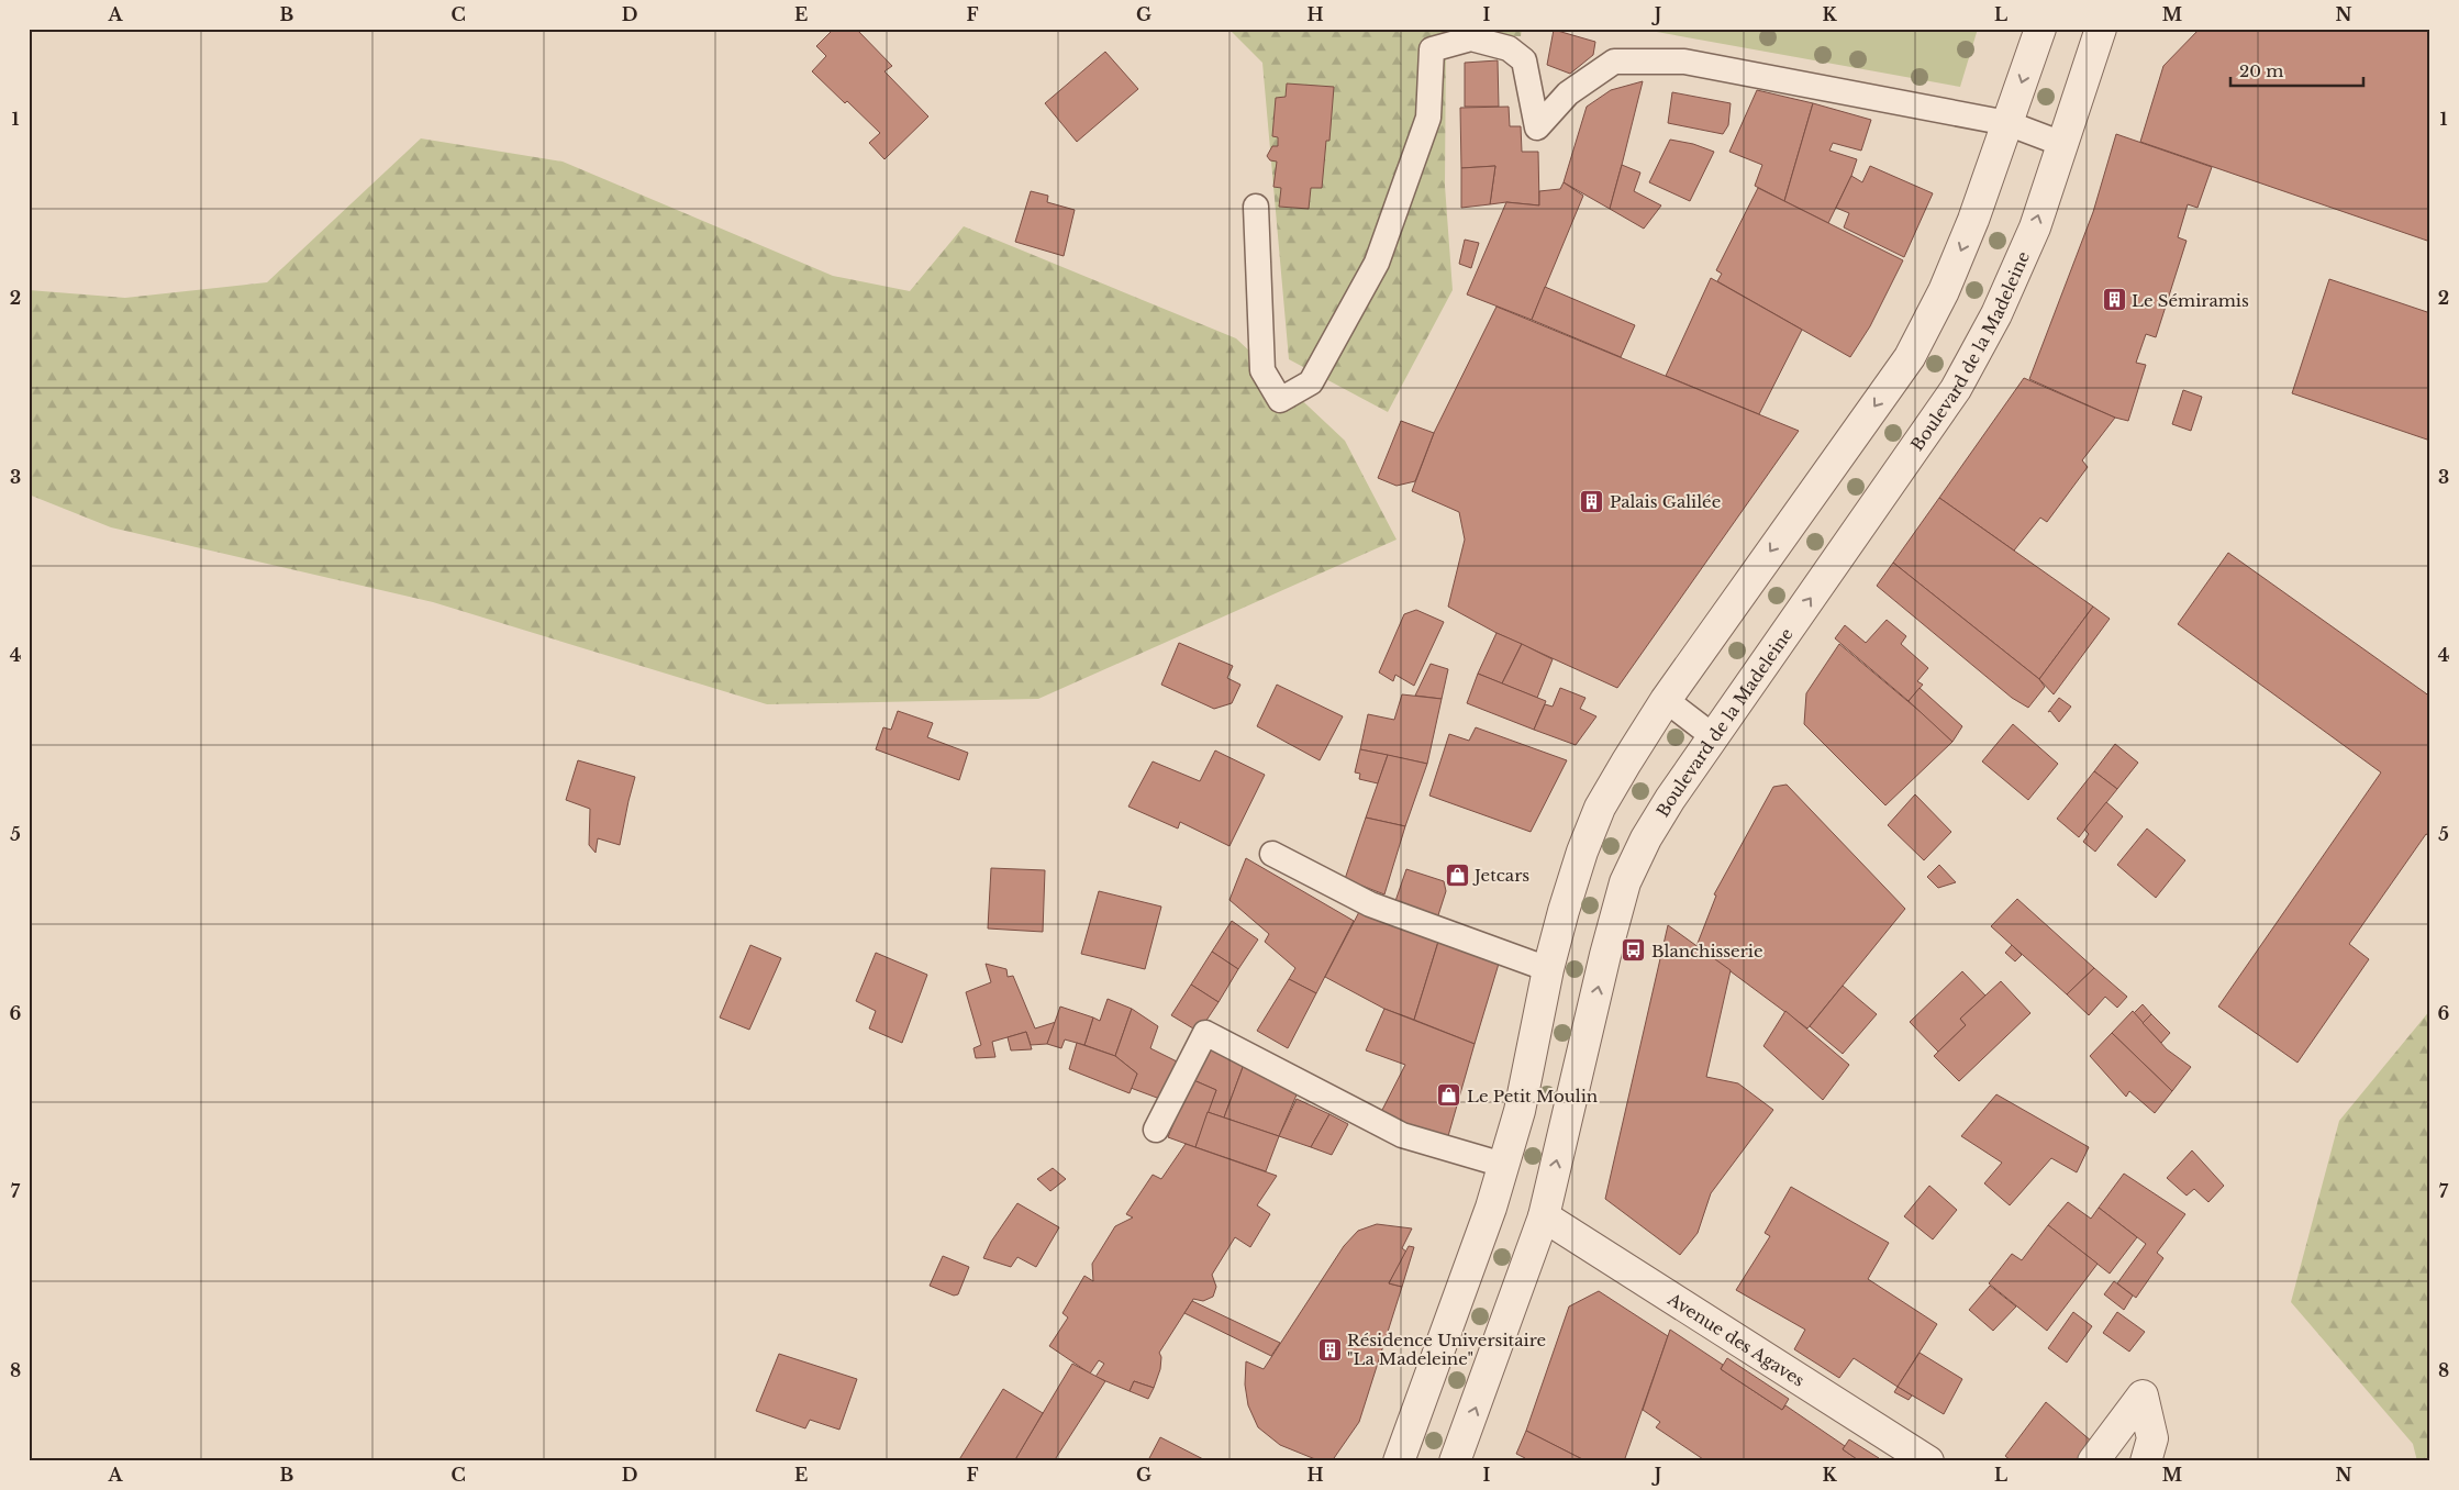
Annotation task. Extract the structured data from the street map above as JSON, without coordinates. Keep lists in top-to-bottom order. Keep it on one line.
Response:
{"streets":{"street":["Boulevard de la Madeleine","Avenue des Agaves"]},"crossings":[["Boulevard de la Madeleine","Avenue des Agaves"]],"places":{"building":["Le Sémiramis","Palais Galilée","Résidence Universitaire \"La Madeleine\""],"shop":["Jetcars","Le Petit Moulin"],"bus stop":["Blanchisserie"]},"scale_bar":"20 m","grid":{"columns":["A","B","C","D","E","F","G","H","I","J","K","L","M","N"],"rows":["1","2","3","4","5","6","7","8"]}}
